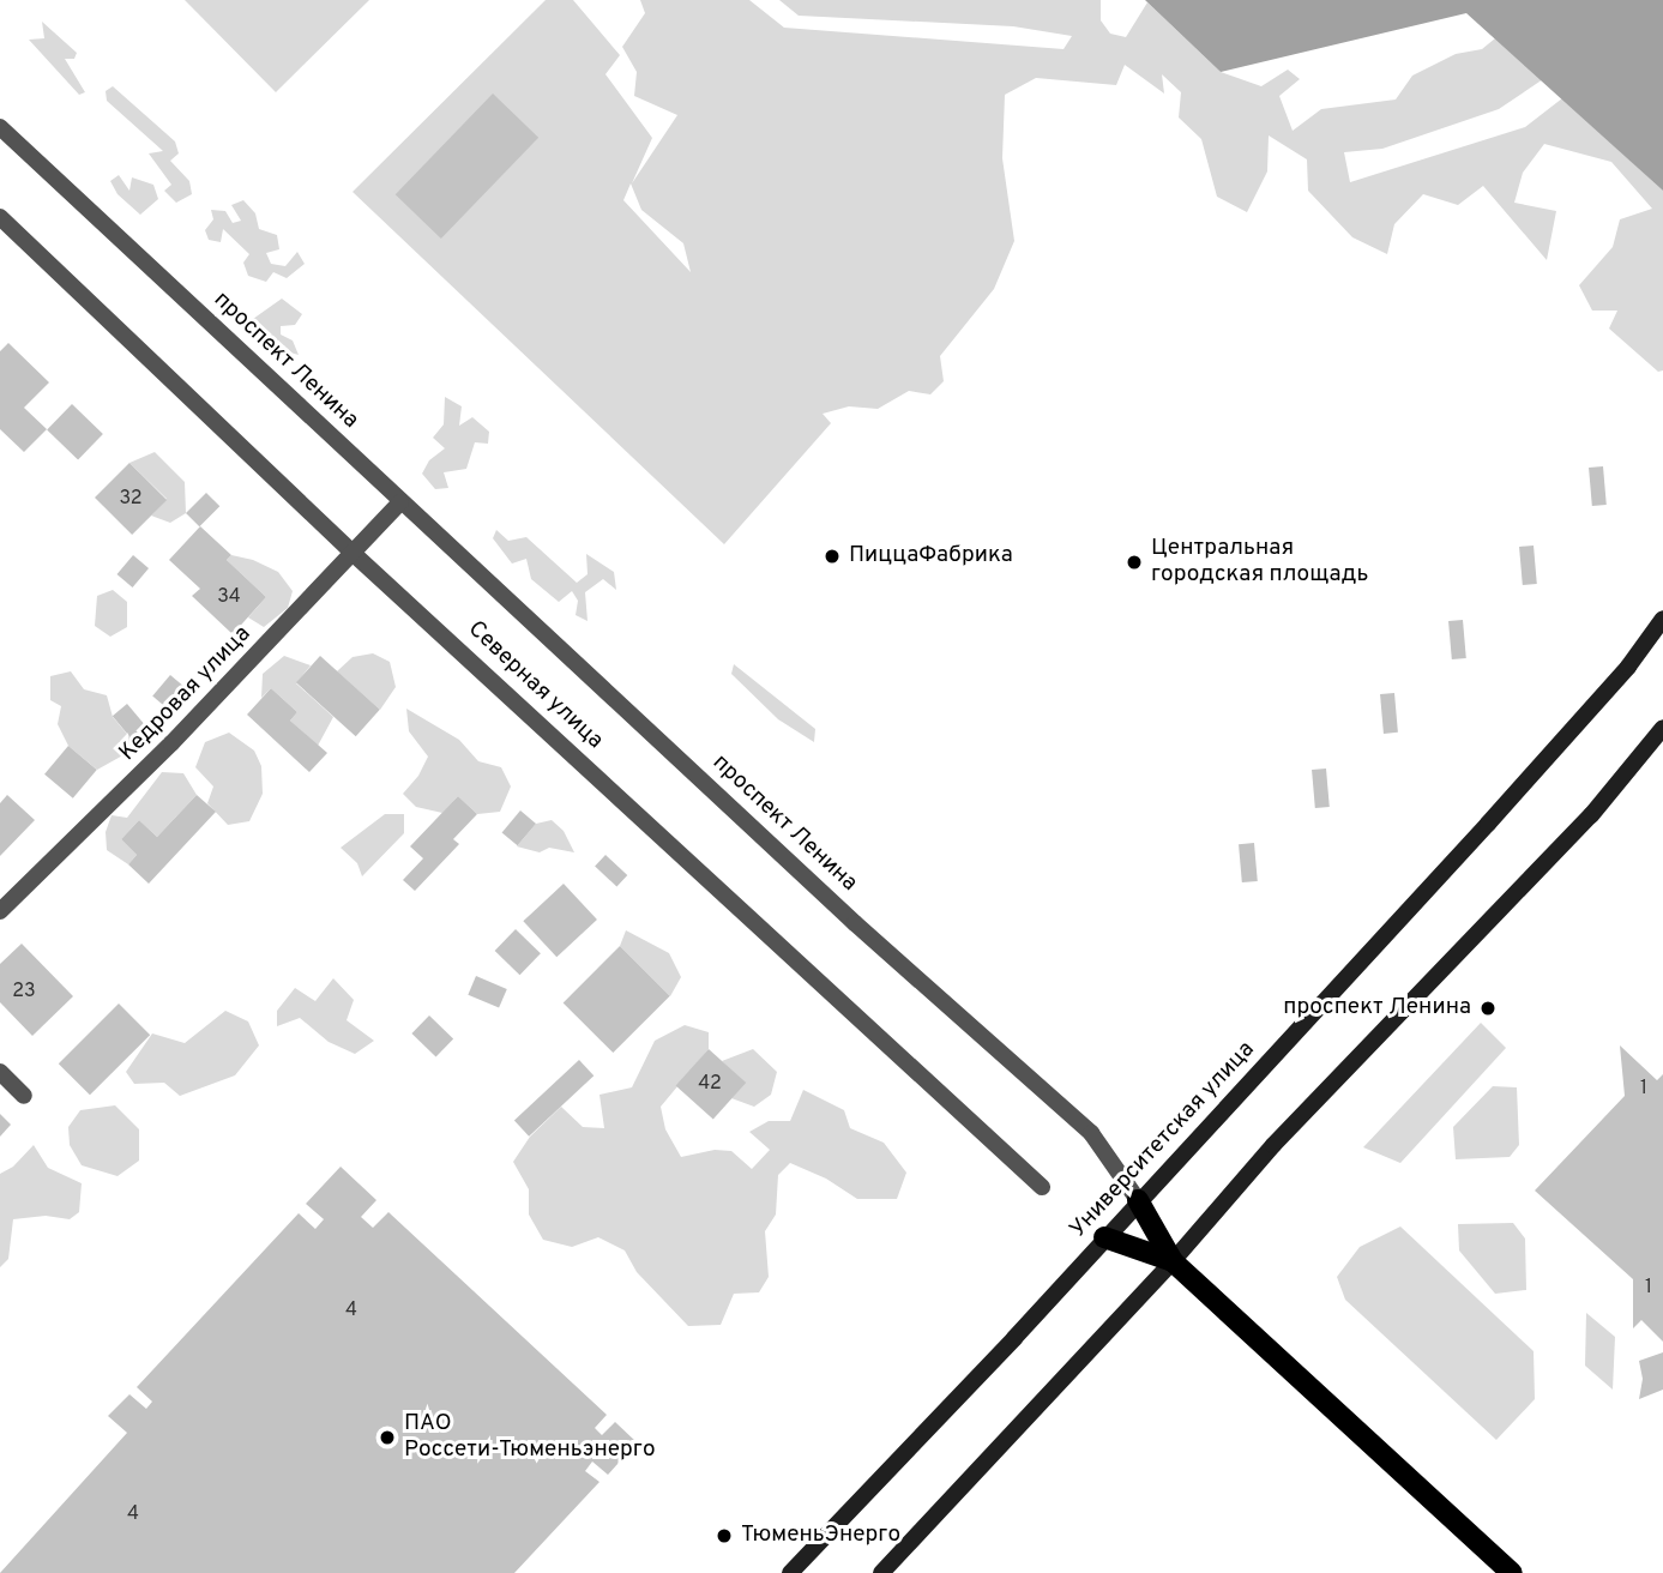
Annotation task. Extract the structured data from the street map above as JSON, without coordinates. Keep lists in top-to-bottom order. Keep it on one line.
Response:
{"streets":{"main road":["проспект Ленина","Университетская улица"],"street":["Северная улица","Кедровая улица"]},"crossings":[["проспект Ленина","Кедровая улица"],["проспект Ленина","Университетская улица"],["Северная улица","Кедровая улица"]],"places":["ПиццаФабрика","Центральная городская площадь","проспект Ленина","ПАО Россети-Тюменьэнерго","ТюменьЭнерго"],"house_numbers":["32","34","23","42","1","1","4","4"]}
